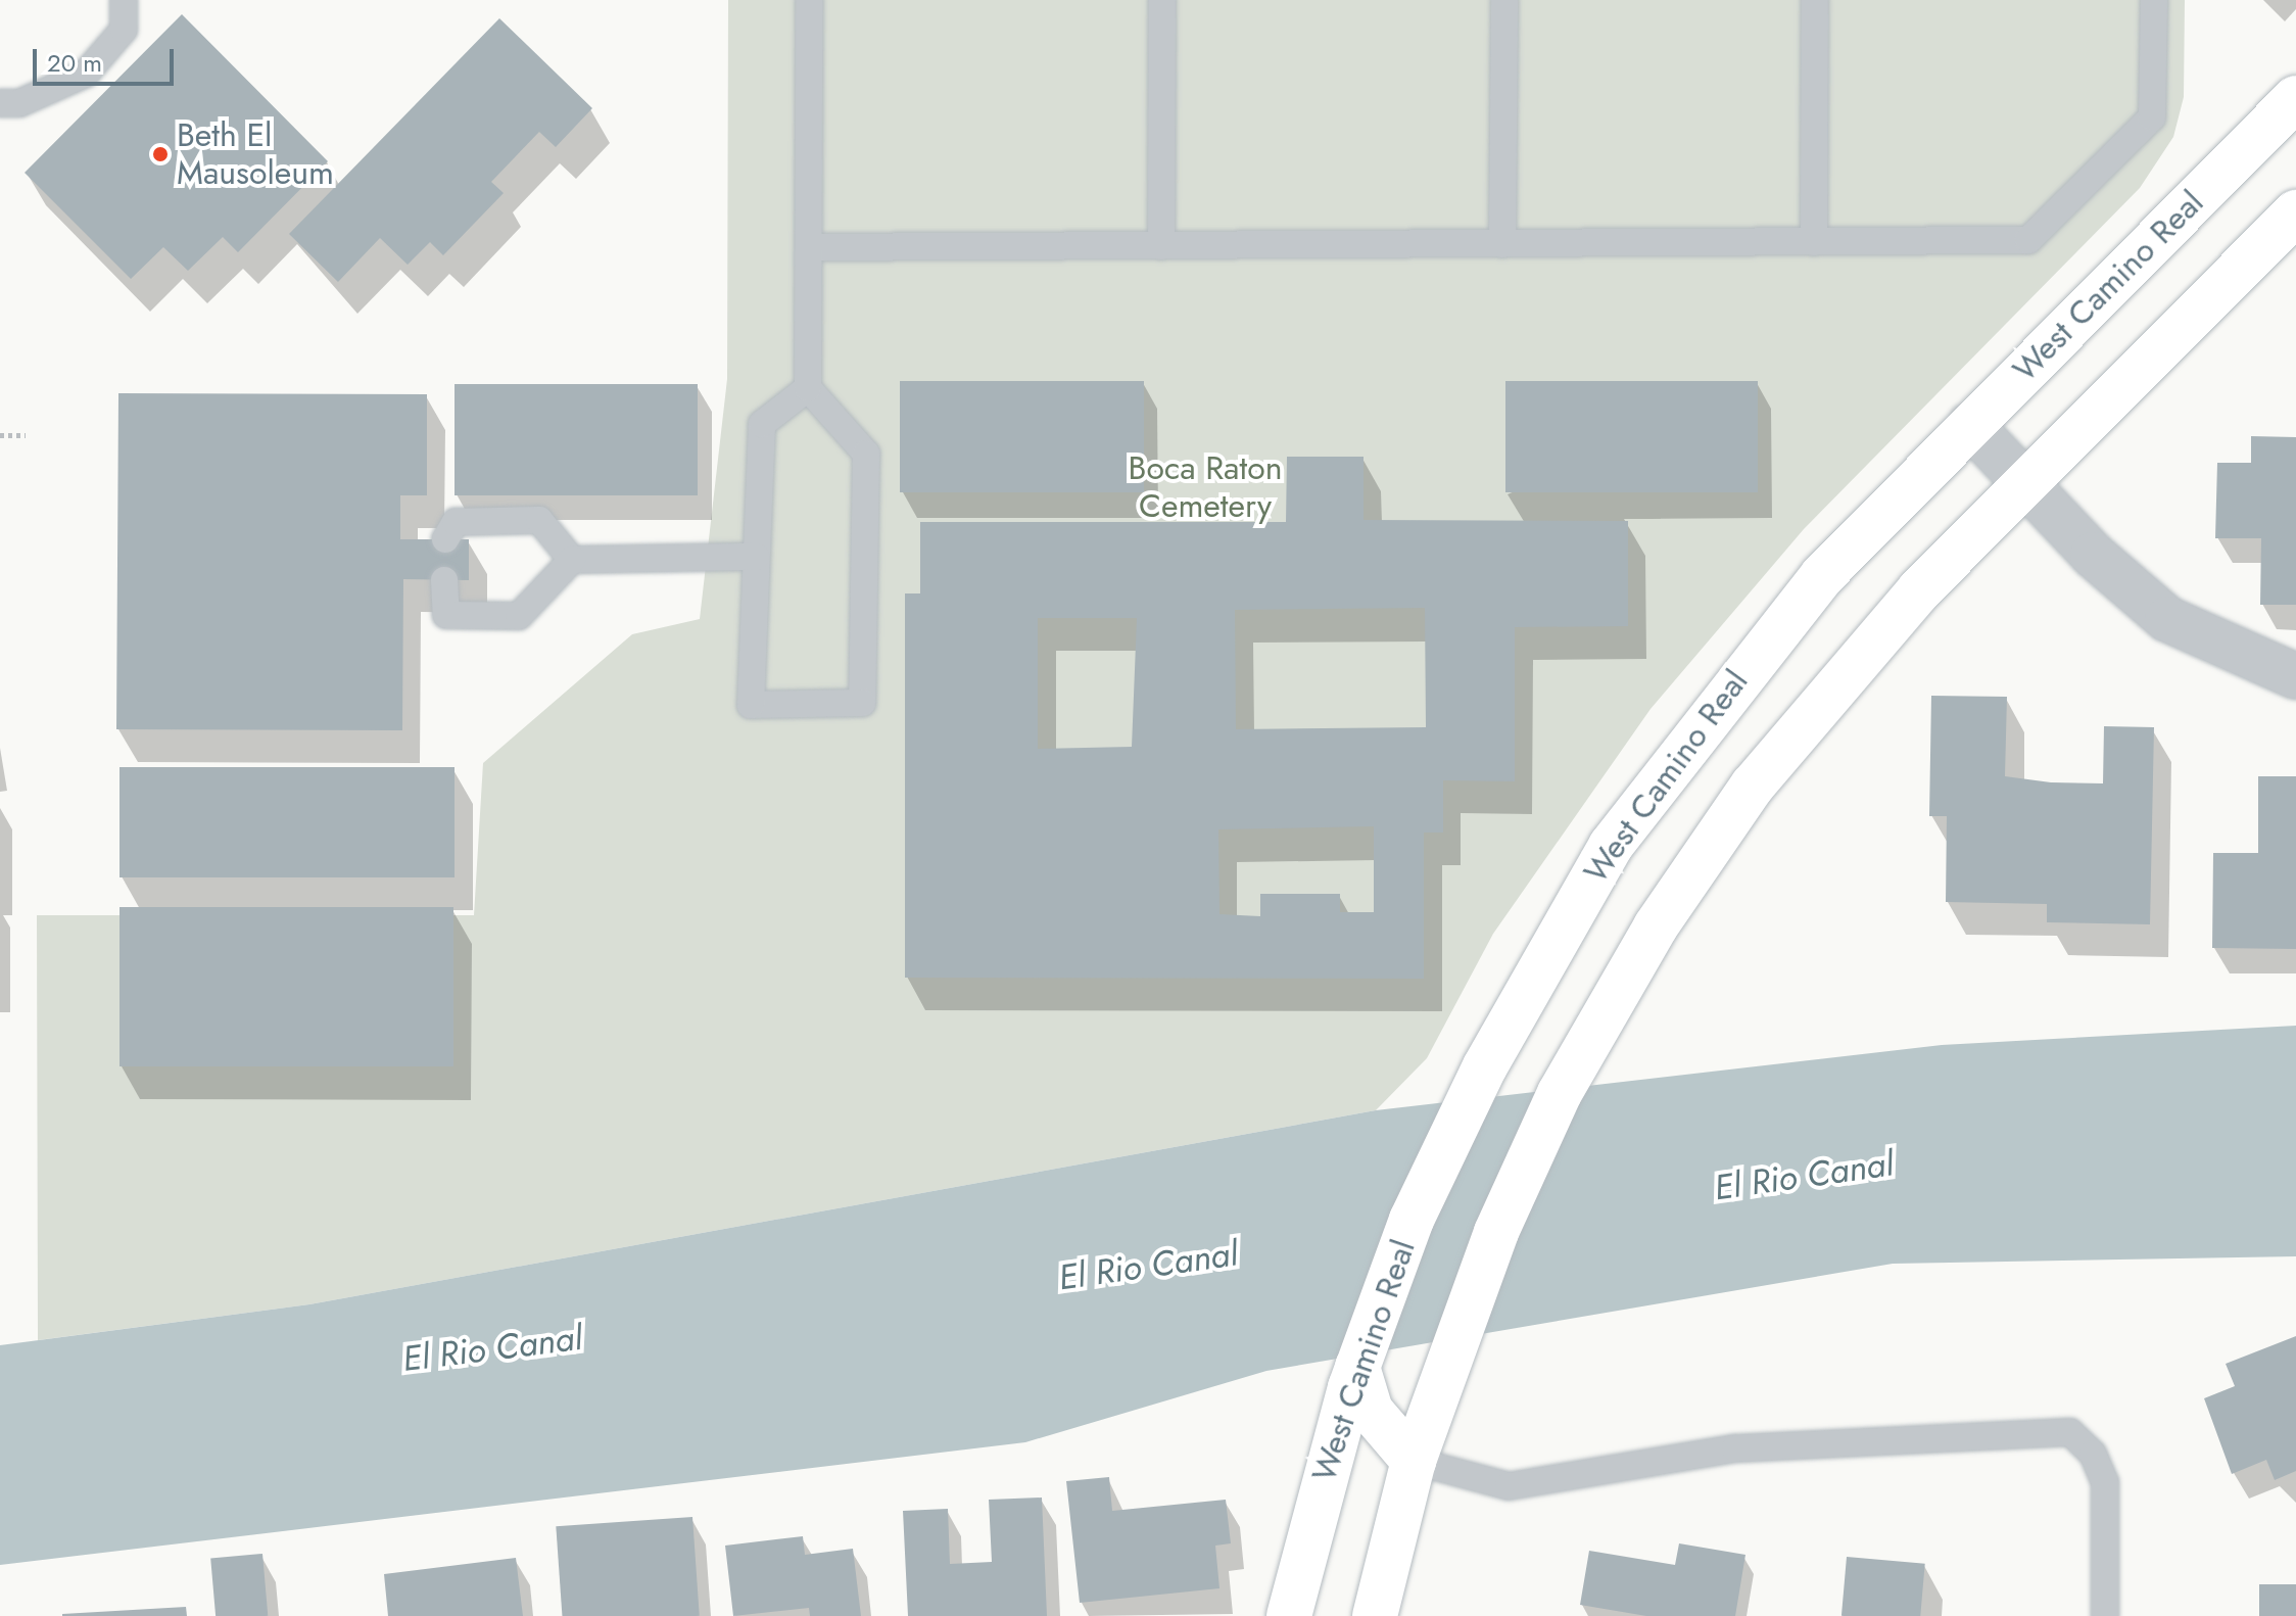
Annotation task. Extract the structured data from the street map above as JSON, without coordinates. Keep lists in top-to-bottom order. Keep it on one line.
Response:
{"streets":{"street":["West Camino Real"]},"water":["El Rio Canal"],"parks":["Boca Raton Cemetery"],"places":["Beth El Mausoleum"],"scale_bar":"20 m"}
